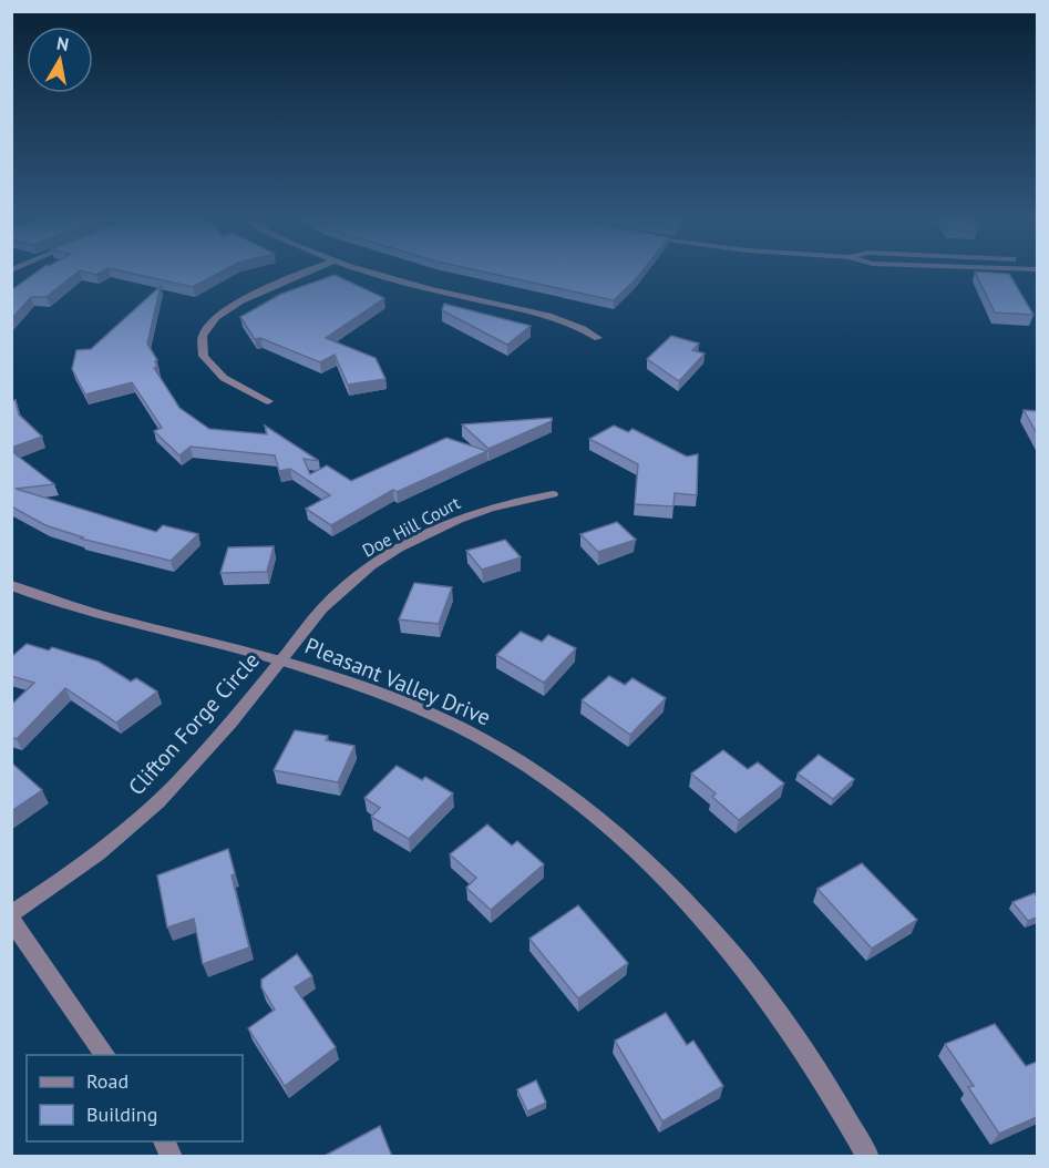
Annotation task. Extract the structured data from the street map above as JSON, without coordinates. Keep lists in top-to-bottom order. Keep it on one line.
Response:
{"streets":{"street":["Doe Hill Court","Pleasant Valley Drive","Clifton Forge Circle"]},"crossings":[["Doe Hill Court","Pleasant Valley Drive"],["Doe Hill Court","Clifton Forge Circle"],["Pleasant Valley Drive","Clifton Forge Circle"]],"legend":["Road","Building"],"north":"top"}
